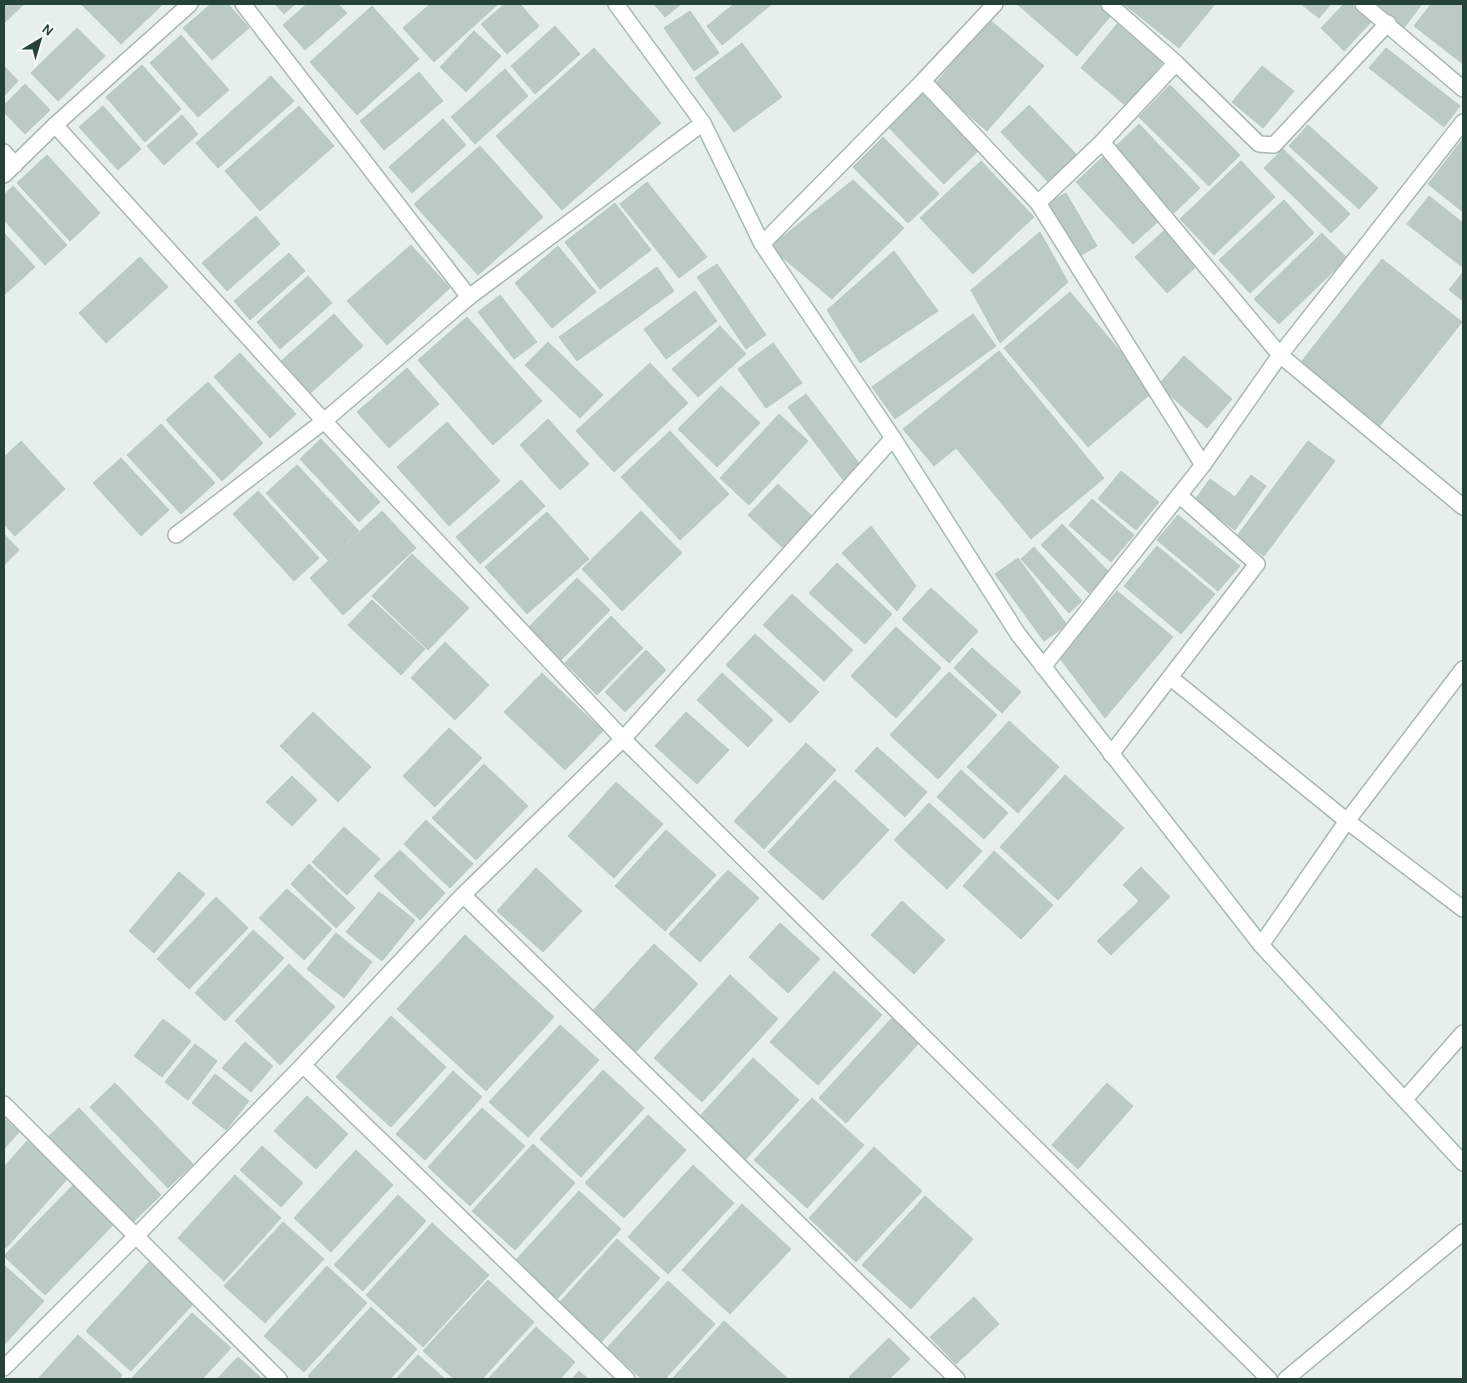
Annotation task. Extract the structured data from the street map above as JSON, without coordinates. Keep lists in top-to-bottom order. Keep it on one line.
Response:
{"north":"top right"}
